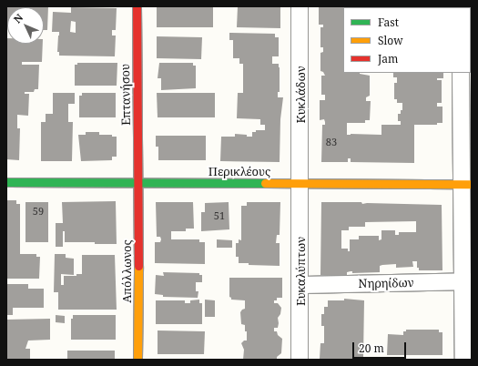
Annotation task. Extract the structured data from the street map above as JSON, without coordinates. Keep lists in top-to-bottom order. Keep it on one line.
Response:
{"streets":{"street":["Επτανήσου","Κυκλάδων","Περικλέους","Απόλλωνος","Ευκαλύπτων","Νηρηίδων"]},"crossings":[["Επτανήσου","Περικλέους"],["Επτανήσου","Απόλλωνος"],["Κυκλάδων","Περικλέους"],["Κυκλάδων","Ευκαλύπτων"],["Περικλέους","Απόλλωνος"],["Περικλέους","Ευκαλύπτων"],["Ευκαλύπτων","Νηρηίδων"]],"house_numbers":["83","59","51"],"legend":["Fast","Slow","Jam"],"scale_bar":"20 m","north":"top left"}
